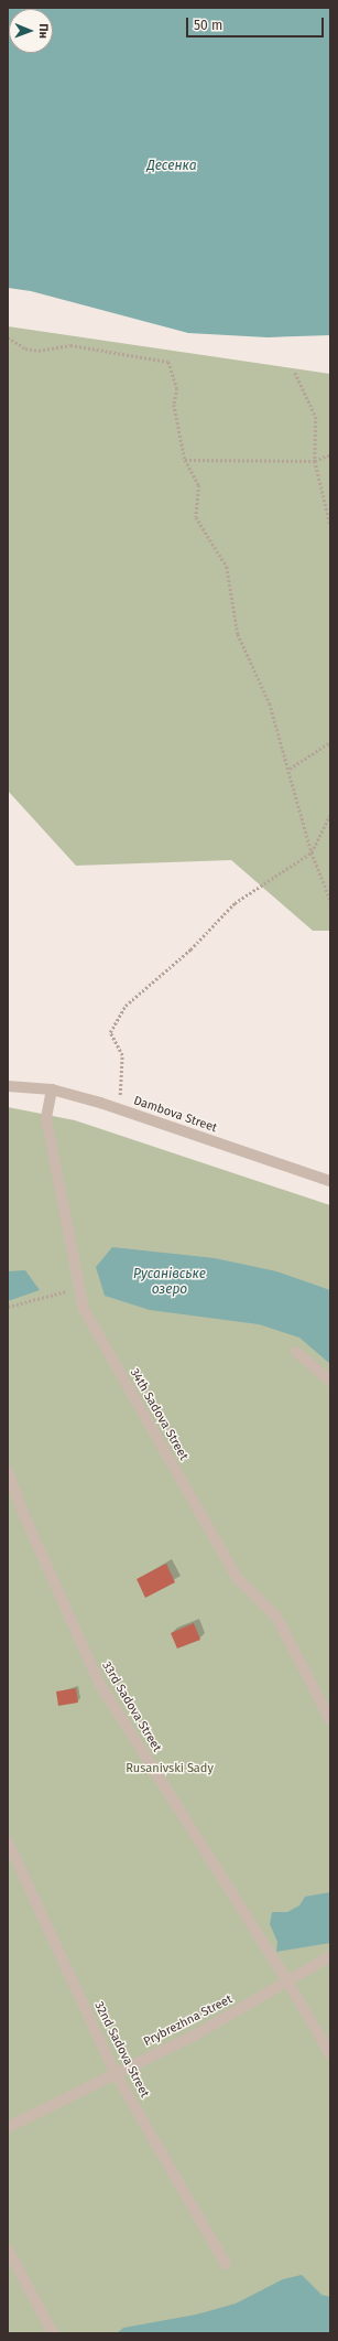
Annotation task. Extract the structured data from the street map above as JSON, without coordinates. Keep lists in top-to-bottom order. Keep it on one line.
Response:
{"streets":{"street":["Dambova Street","34th Sadova Street","33rd Sadova Street","Prybrezhna Street","32nd Sadova Street"]},"crossings":[["Dambova Street","34th Sadova Street"],["33rd Sadova Street","Prybrezhna Street"],["Prybrezhna Street","32nd Sadova Street"]],"water":["Десенка","Русанівське озеро"],"parks":["Rusanivski Sady"],"scale_bar":"50 m","north":"right"}
